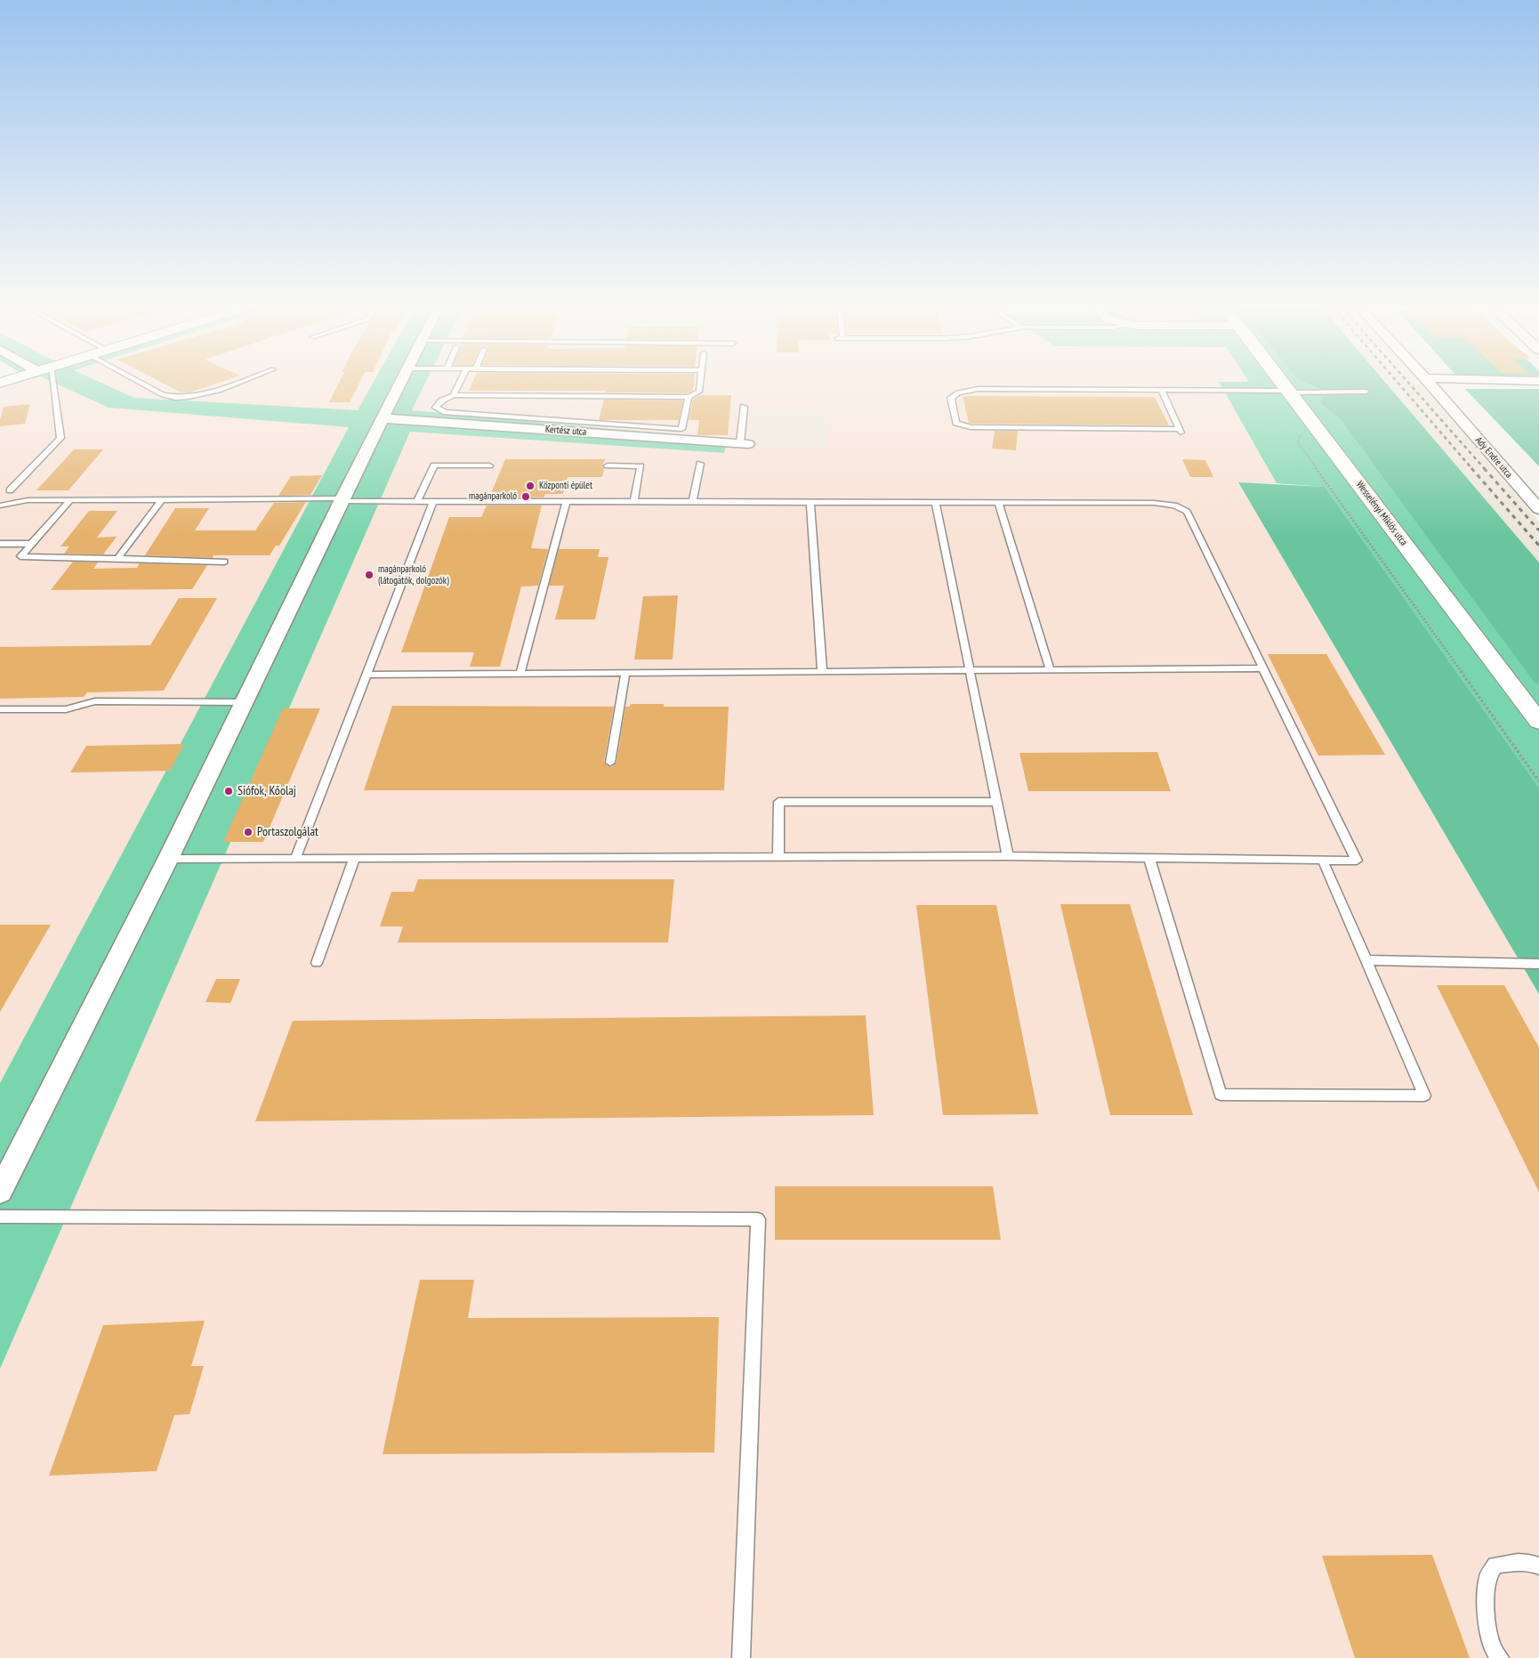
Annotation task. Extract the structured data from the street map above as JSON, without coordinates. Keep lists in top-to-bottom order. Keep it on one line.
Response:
{"streets":{"main road":["Wesselényi Miklós utca"],"street":["Kertész utca","Ady Endre utca"]},"places":["Központi épület","magánparkoló","magánparkoló (látogatók, dolgozók)","Siófok, Kőolaj","Portaszolgálat"]}
